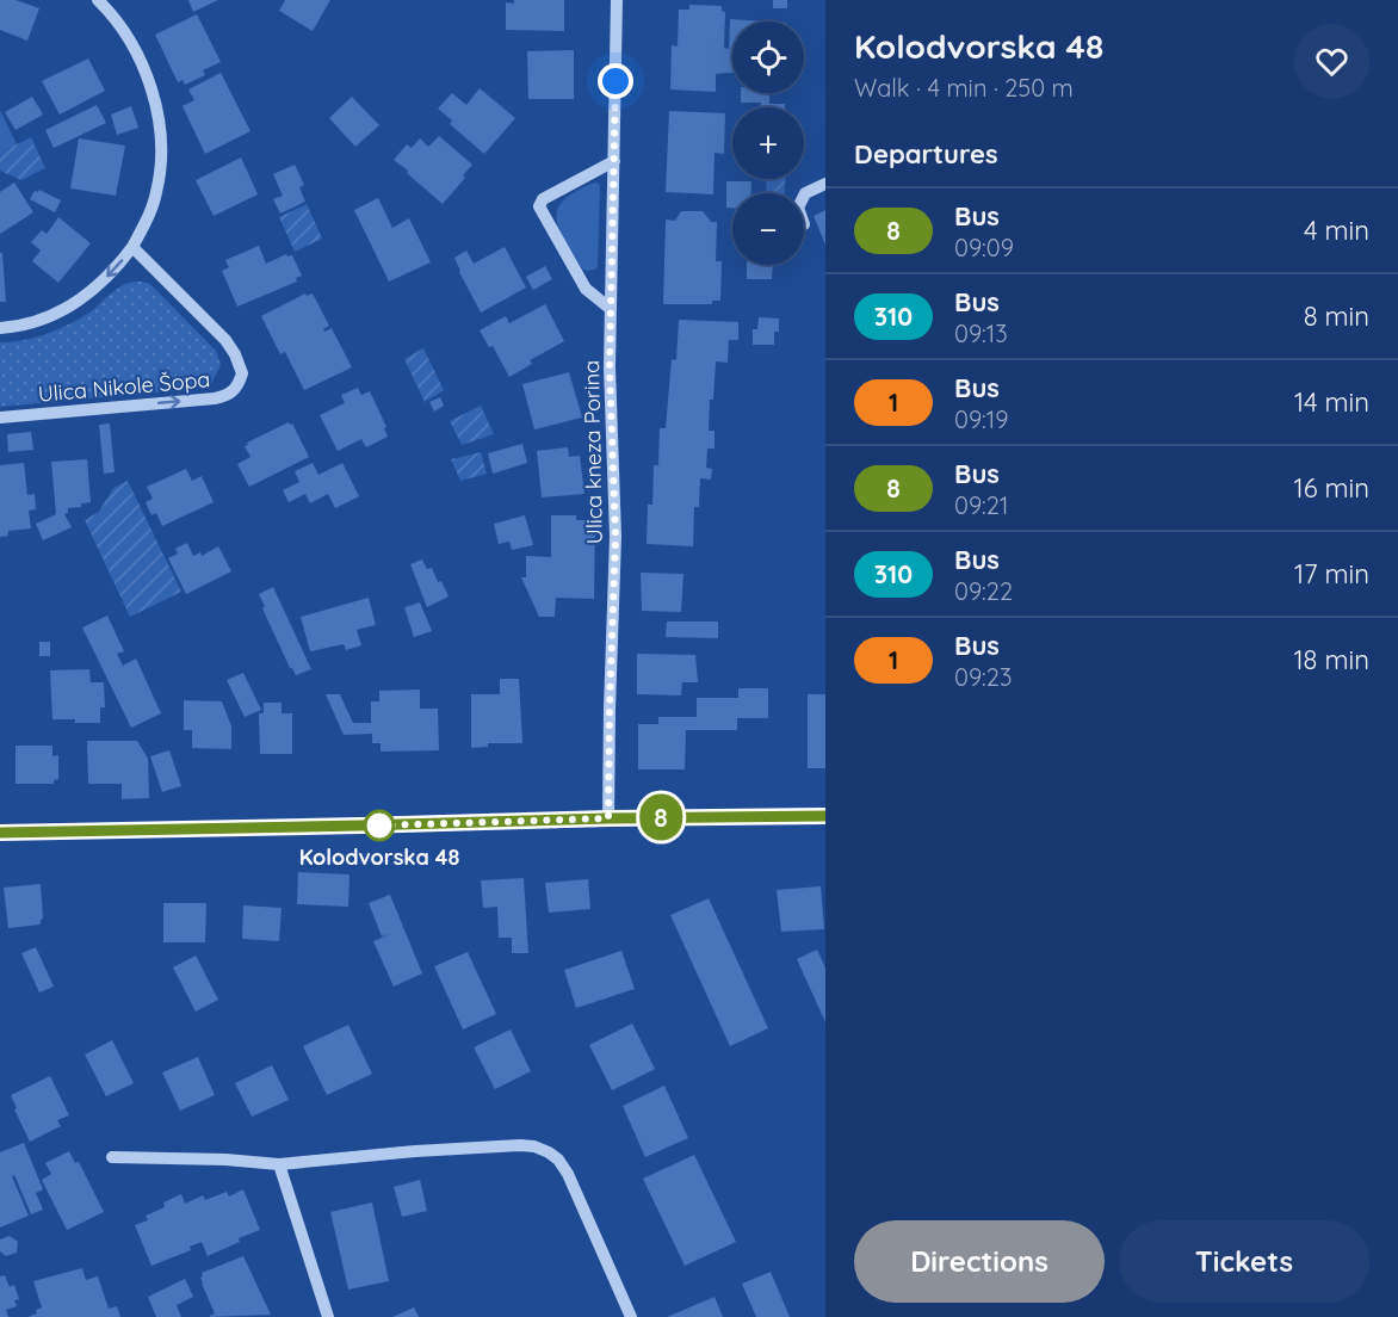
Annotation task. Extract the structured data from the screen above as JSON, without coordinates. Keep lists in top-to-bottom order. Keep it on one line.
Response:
{"streets":{"street":["Ulica Nikole Šopa","Ulica kneza Porina"]},"places":["Kolodvorska 48"],"lines":["bus line 8"],"page":{"on_map":"8","heading":[["Kolodvorska 48","Walk · 4 min · 250 m"],"Departures"],"map_buttons":["+","−"],"list":[{"mark":"8","name":"Bus","note":"09:09","value":"4 min"},{"mark":"310","name":"Bus","note":"09:13","value":"8 min"},{"mark":"1","name":"Bus","note":"09:19","value":"14 min"},{"mark":"8","name":"Bus","note":"09:21","value":"16 min"},{"mark":"310","name":"Bus","note":"09:22","value":"17 min"},{"mark":"1","name":"Bus","note":"09:23","value":"18 min"}],"buttons":["Directions","Tickets"]}}
